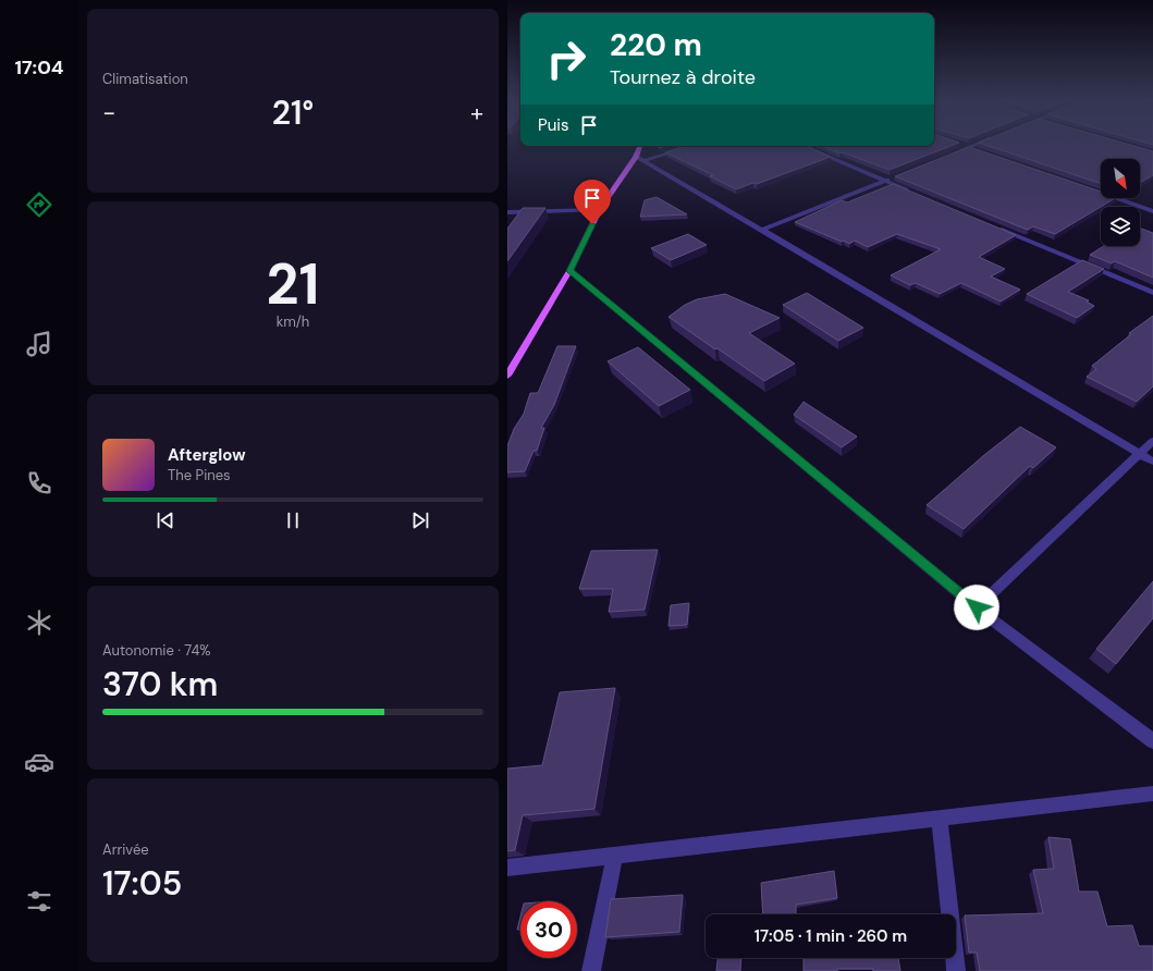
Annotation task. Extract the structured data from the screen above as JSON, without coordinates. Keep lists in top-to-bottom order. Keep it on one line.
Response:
{"north":"bottom right","page":{"tabs":"17:04","tile":["Climatisation",["21","km/h"],["Autonomie · 74%","370 km"],["Arrivée","17:05"]],"turn":["220 m","Tournez à droite"],"heat":["−","21°","+"],"then":"Puis","song":["Afterglow","The Pines"],"limit":"30","trip":"17:05 · 1 min · 260 m"}}
